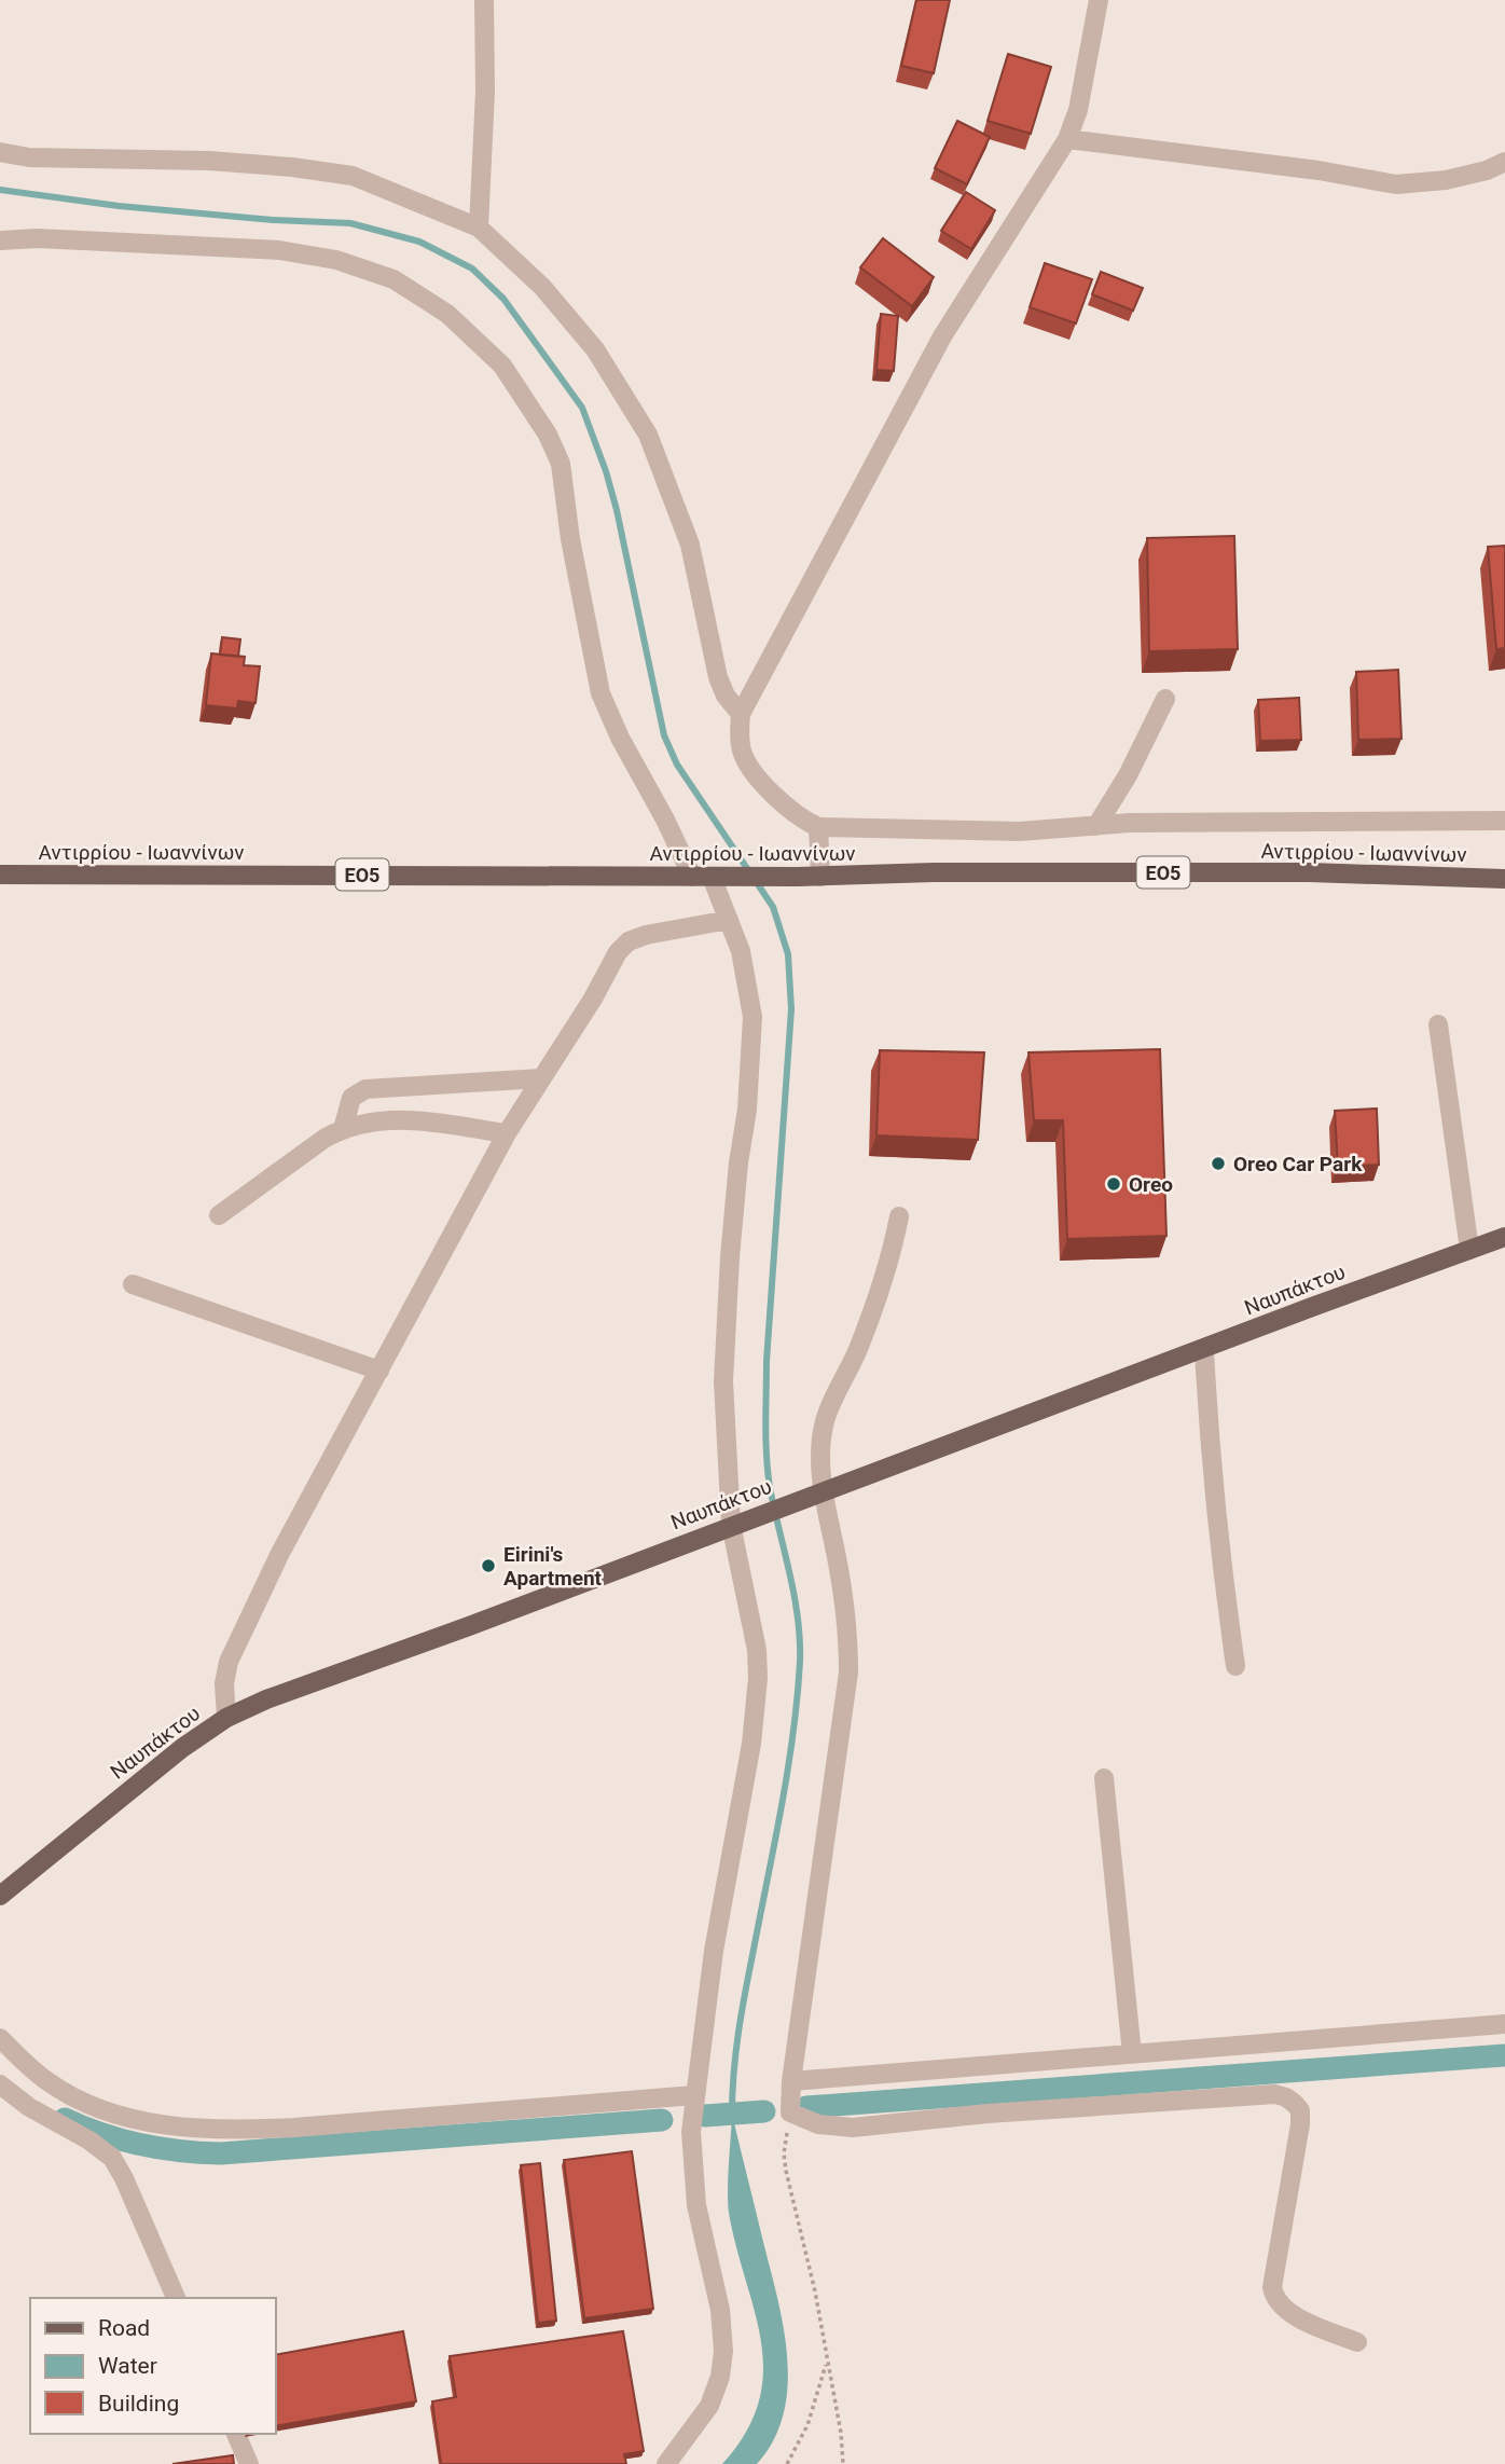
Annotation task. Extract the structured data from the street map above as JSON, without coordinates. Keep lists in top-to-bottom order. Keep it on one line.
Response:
{"streets":{"main road":["Αντιρρίου - Ιωαννίνων","ΕΟ5","Ναυπάκτου"]},"places":["Oreo Car Park","Oreo","Eirini's Apartment"],"legend":["Road","Water","Building"]}
